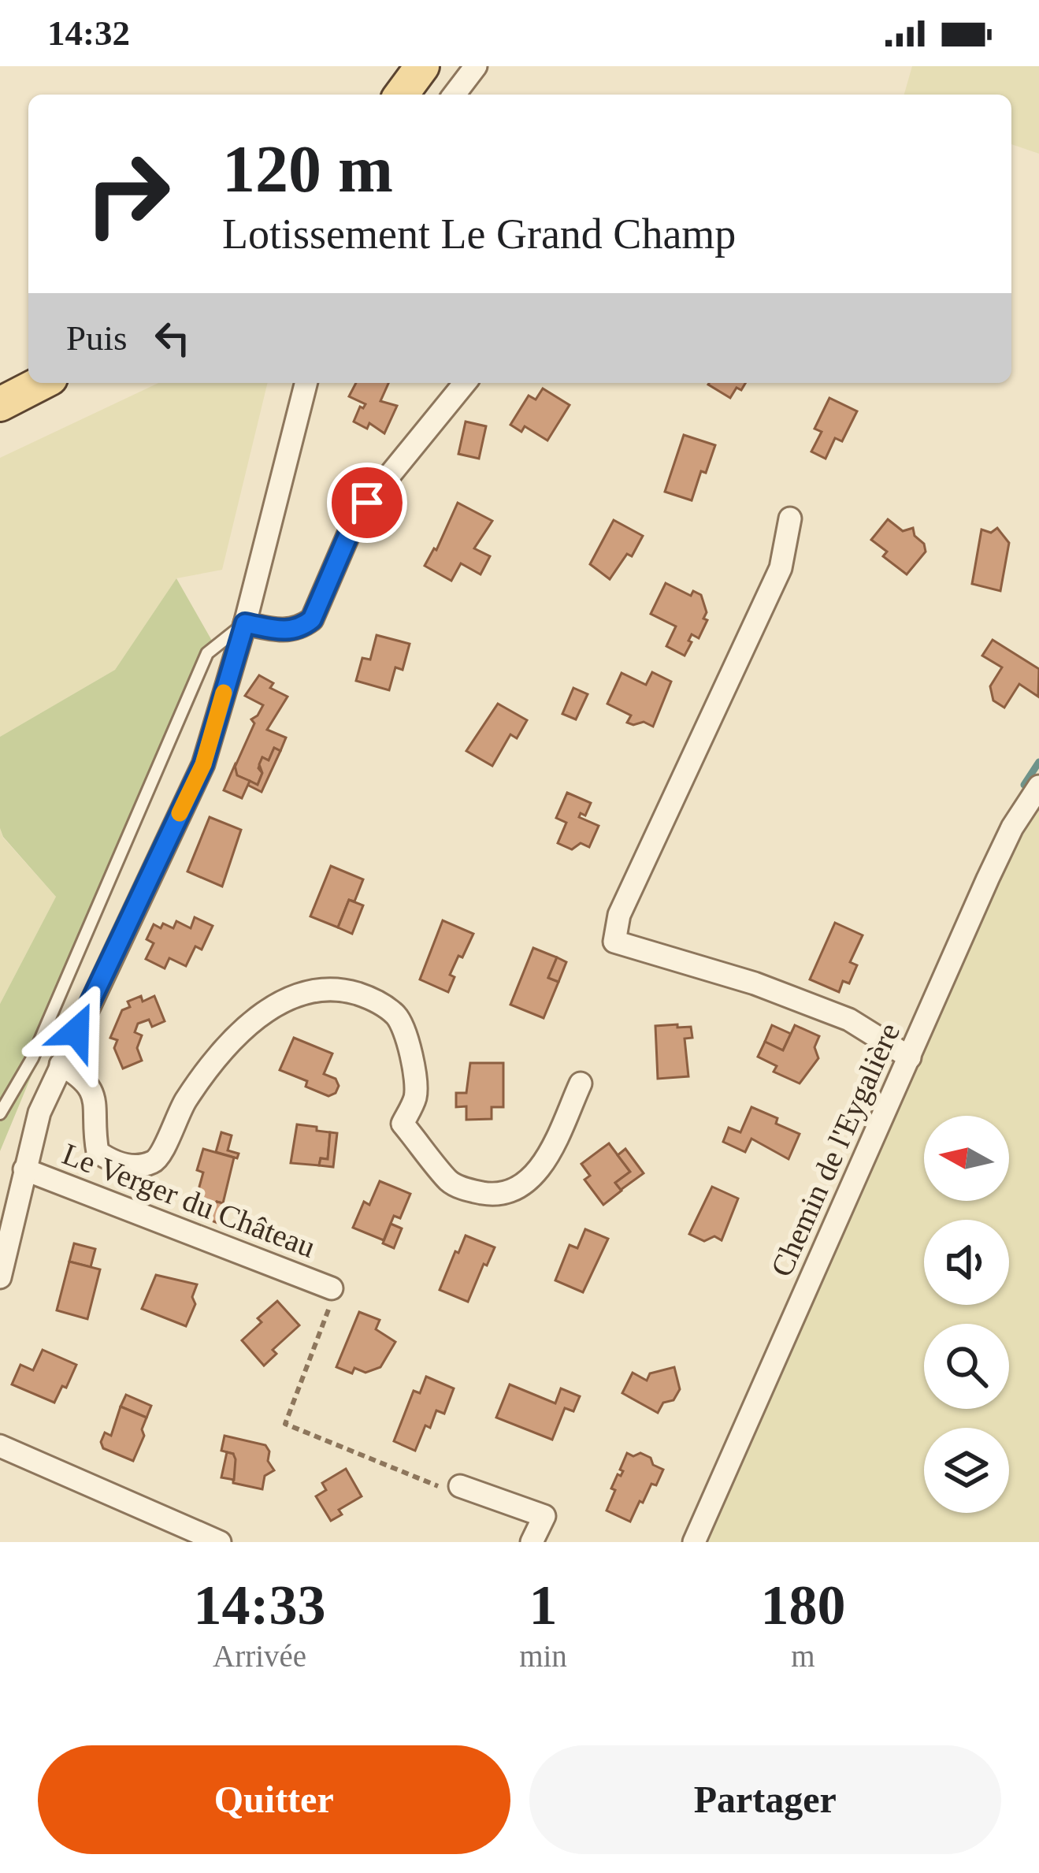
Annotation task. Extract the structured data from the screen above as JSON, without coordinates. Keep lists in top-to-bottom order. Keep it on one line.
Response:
{"streets":{"street":["Chemin de l'Eygalière","Le Verger du Château"]},"north":"left","page":{"status":"14:32","turn":["120 m","Lotissement Le Grand Champ"],"then":"Puis","eta":["14:33","Arrivée","1","min","180","m"],"buttons":["Quitter","Partager"]}}
